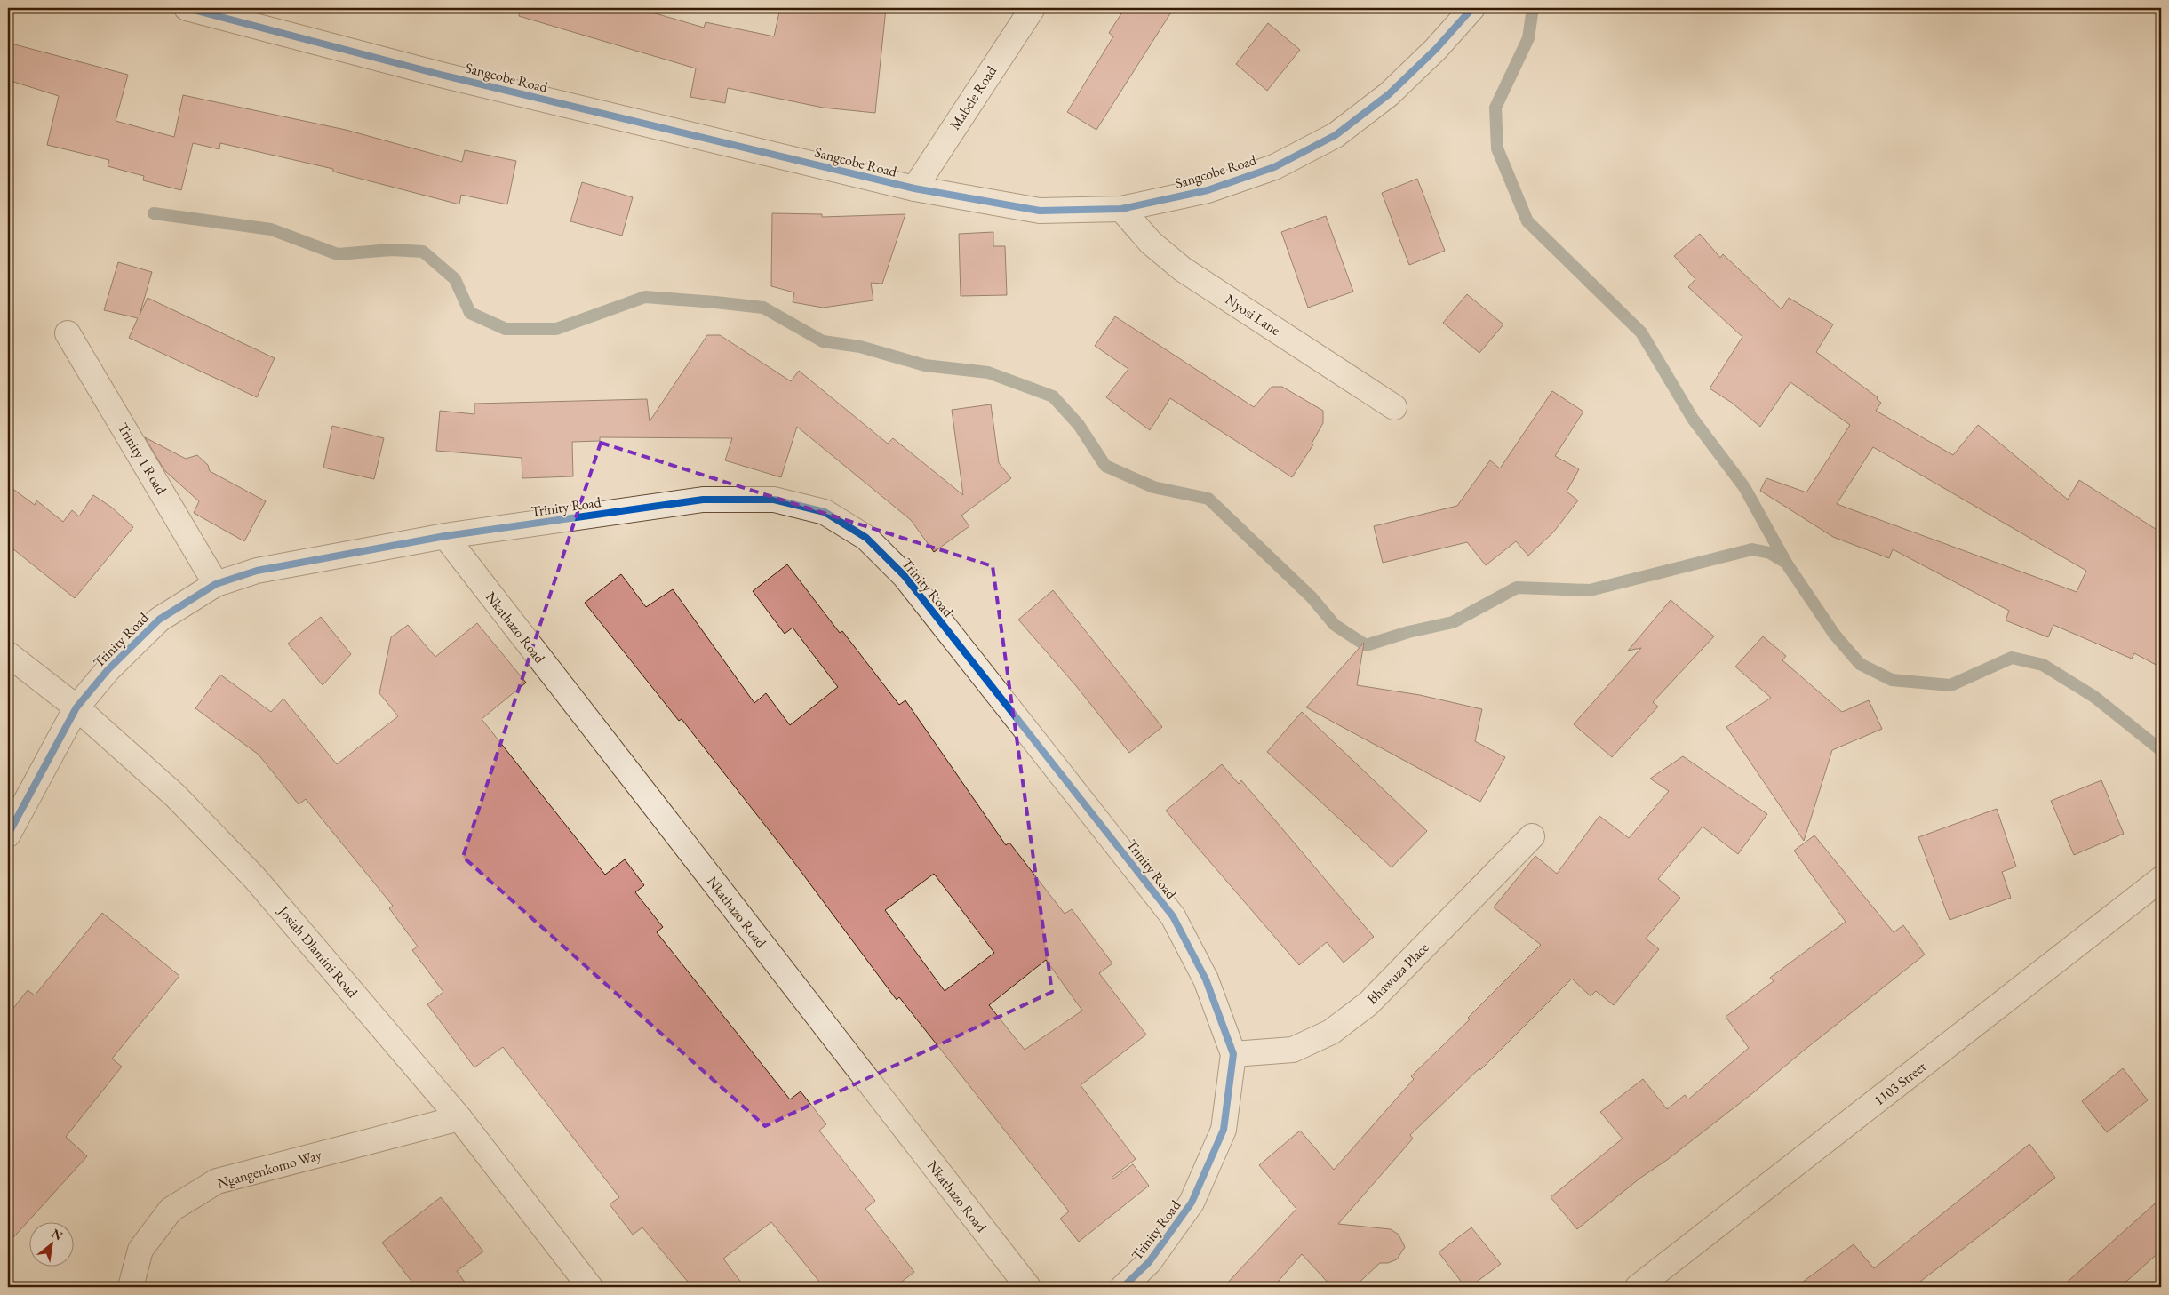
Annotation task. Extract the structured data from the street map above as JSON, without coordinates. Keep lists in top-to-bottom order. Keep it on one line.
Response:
{"streets":{"street":["Sangcobe Road","Mabele Road","Nyosi Lane","Trinity 1 Road","Trinity Road","Nkathazo Road","Josiah Dlamini Road","Bhawuza Place","1103 Street","Ngangenkomo Way"]},"crossings":[["Sangcobe Road","Mabele Road"],["Sangcobe Road","Nyosi Lane"],["Trinity 1 Road","Trinity Road"],["Trinity Road","Nkathazo Road"],["Trinity Road","Josiah Dlamini Road"],["Trinity Road","Bhawuza Place"],["Josiah Dlamini Road","Ngangenkomo Way"]],"north":"top right"}
